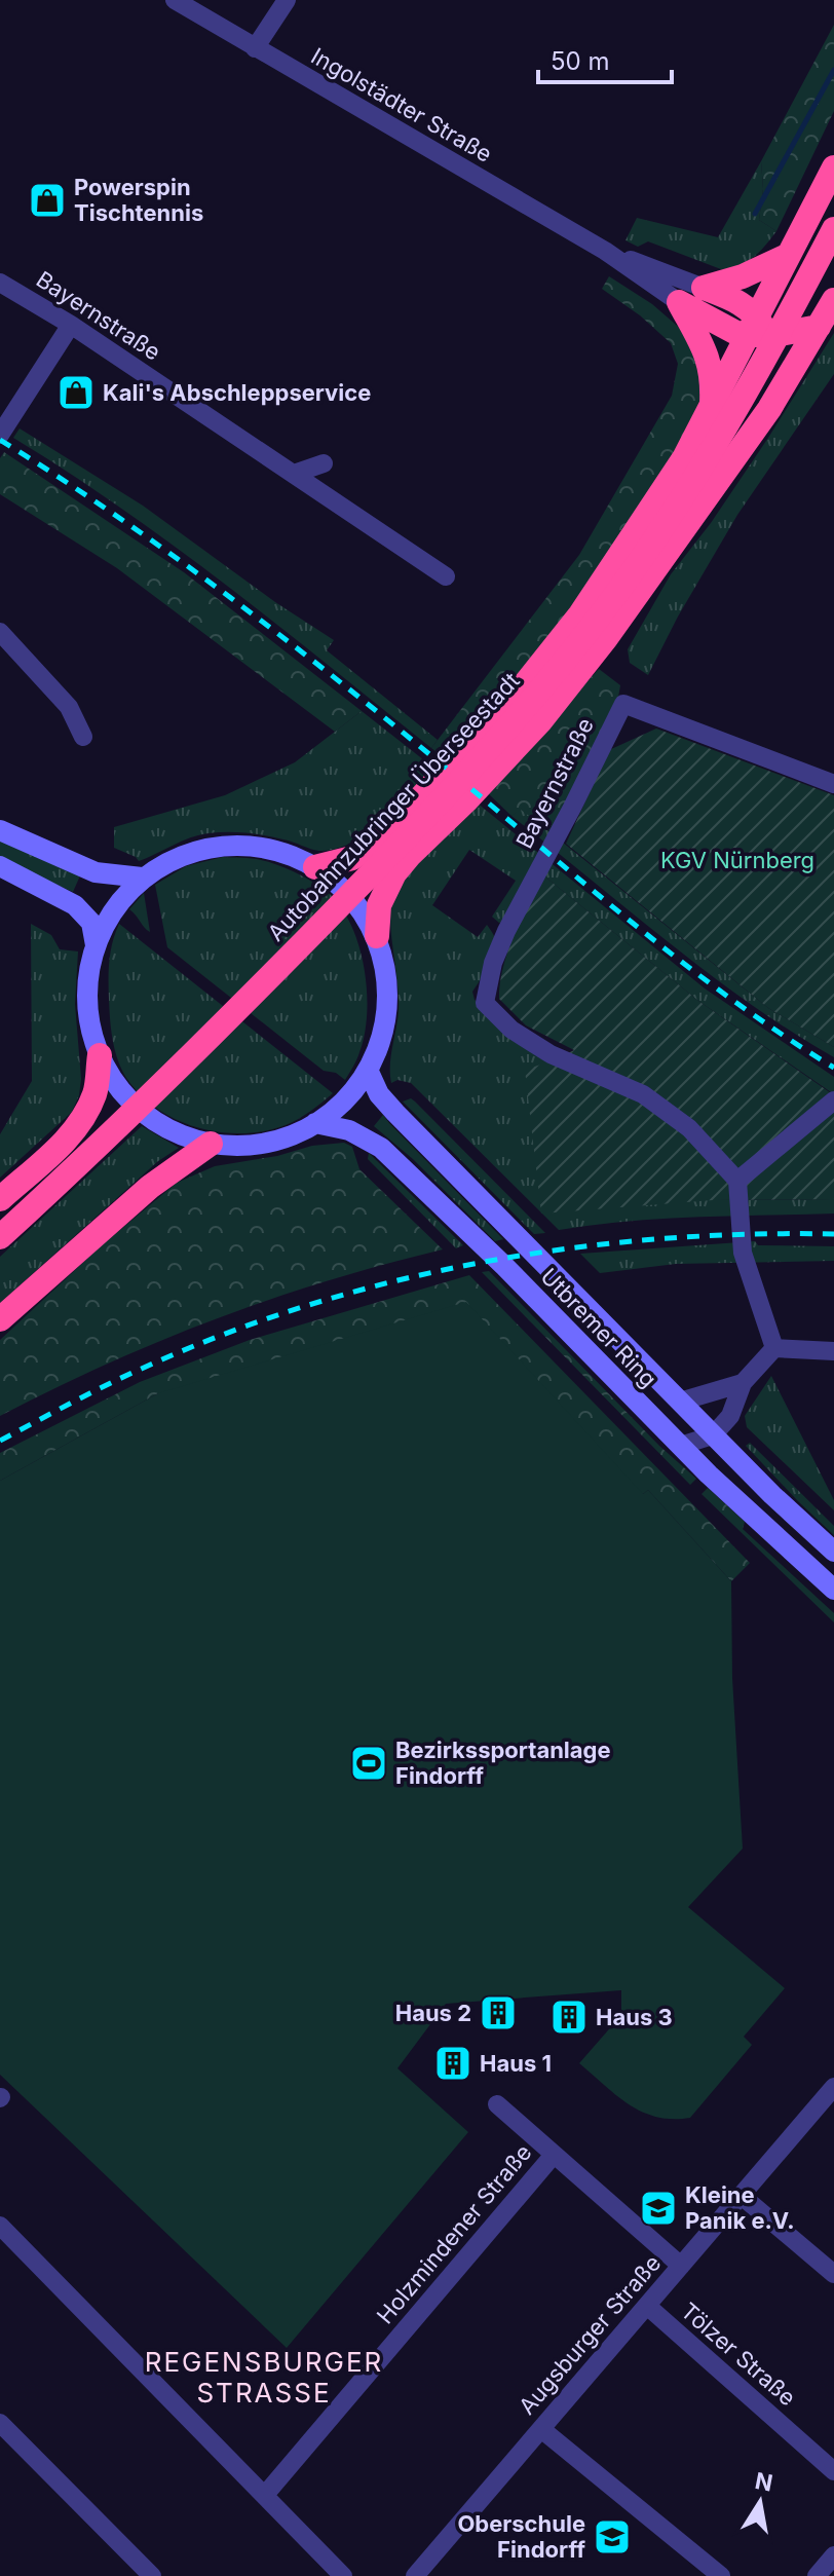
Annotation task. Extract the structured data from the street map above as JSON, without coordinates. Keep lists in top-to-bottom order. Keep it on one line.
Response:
{"streets":{"highway":["Autobahnzubringer Überseestadt"],"main road":["Utbremer Ring"],"street":["Ingolstädter Straße","Bayernstraße","Holzmindener Straße","Augsburger Straße","Tölzer Straße"]},"crossings":[["Augsburger Straße","Tölzer Straße"]],"districts":["REGENSBURGER STRASSE"],"parks":["KGV Nürnberg"],"places":{"shop":["Powerspin Tischtennis","Kali's Abschleppservice"],"sports":["Bezirkssportanlage Findorff"],"building":["Haus 2","Haus 3","Haus 1"],"school or university":["Kleine Panik e.V.","Oberschule Findorff"]},"scale_bar":"50 m","north":"top"}
